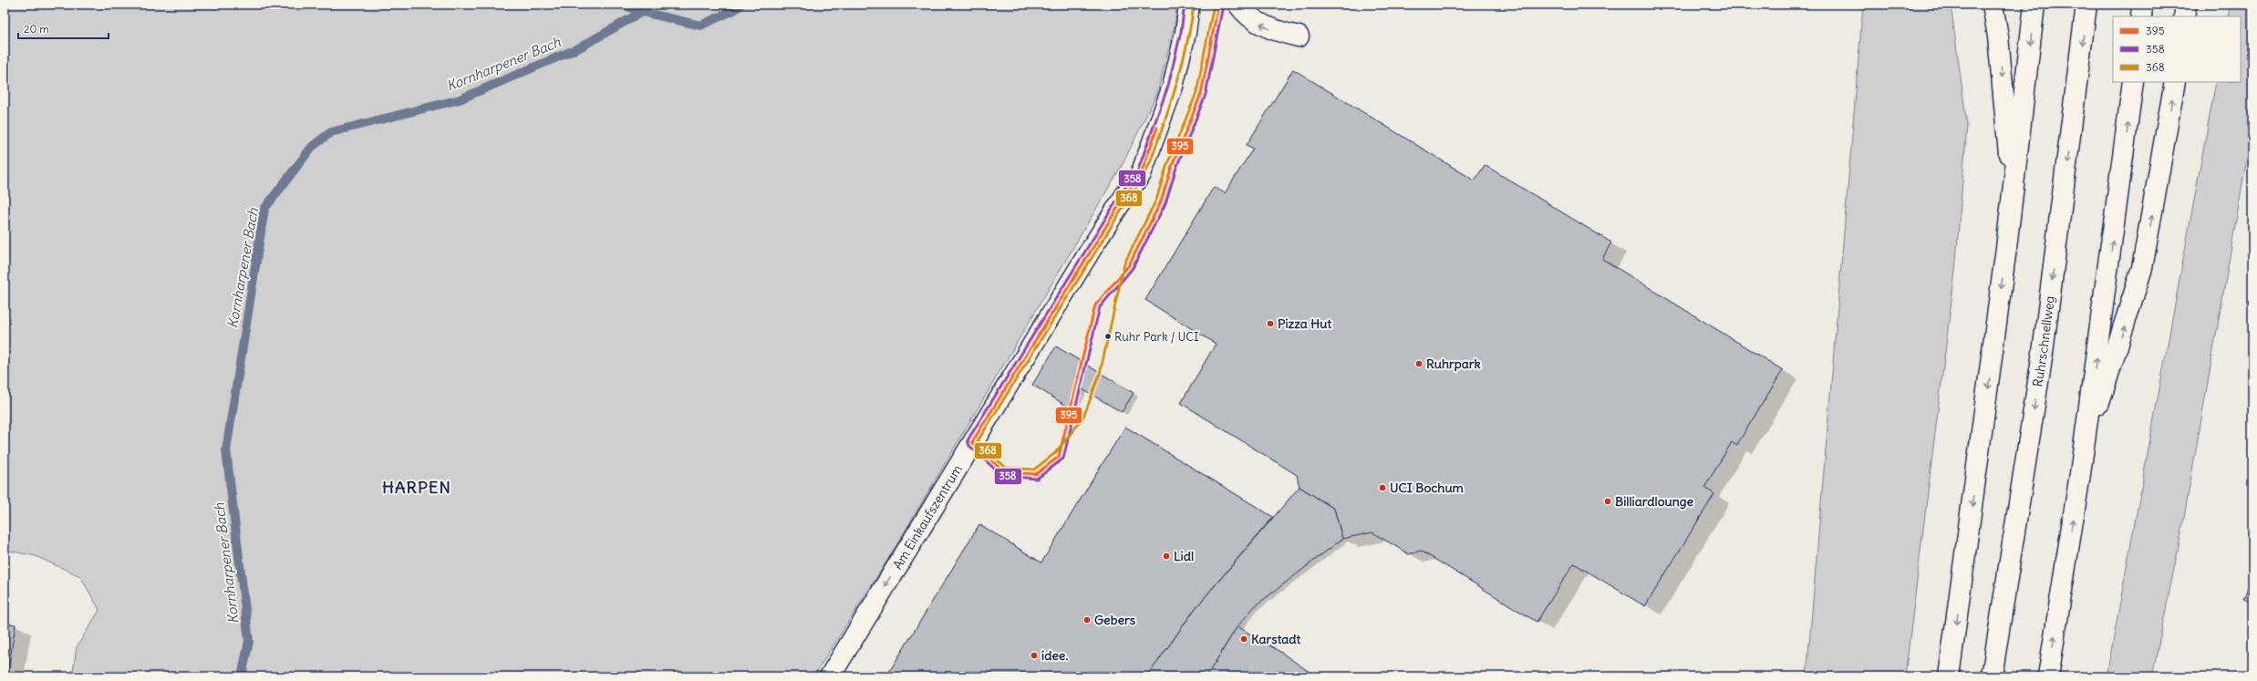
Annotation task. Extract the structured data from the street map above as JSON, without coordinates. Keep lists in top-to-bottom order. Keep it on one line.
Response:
{"streets":{"main road":["Ruhrschnellweg","Am Einkaufszentrum"]},"one_way":["Am Einkaufszentrum"],"districts":["HARPEN"],"water":["Kornharpener Bach"],"places":["Pizza Hut","Ruhr Park / UCI","Ruhrpark","UCI Bochum","Billiardlounge","Lidl","Gebers","Karstadt","idee."],"lines":["transit line 395","transit line 358","transit line 368"],"legend":["395","358","368"],"scale_bar":"20 m"}
